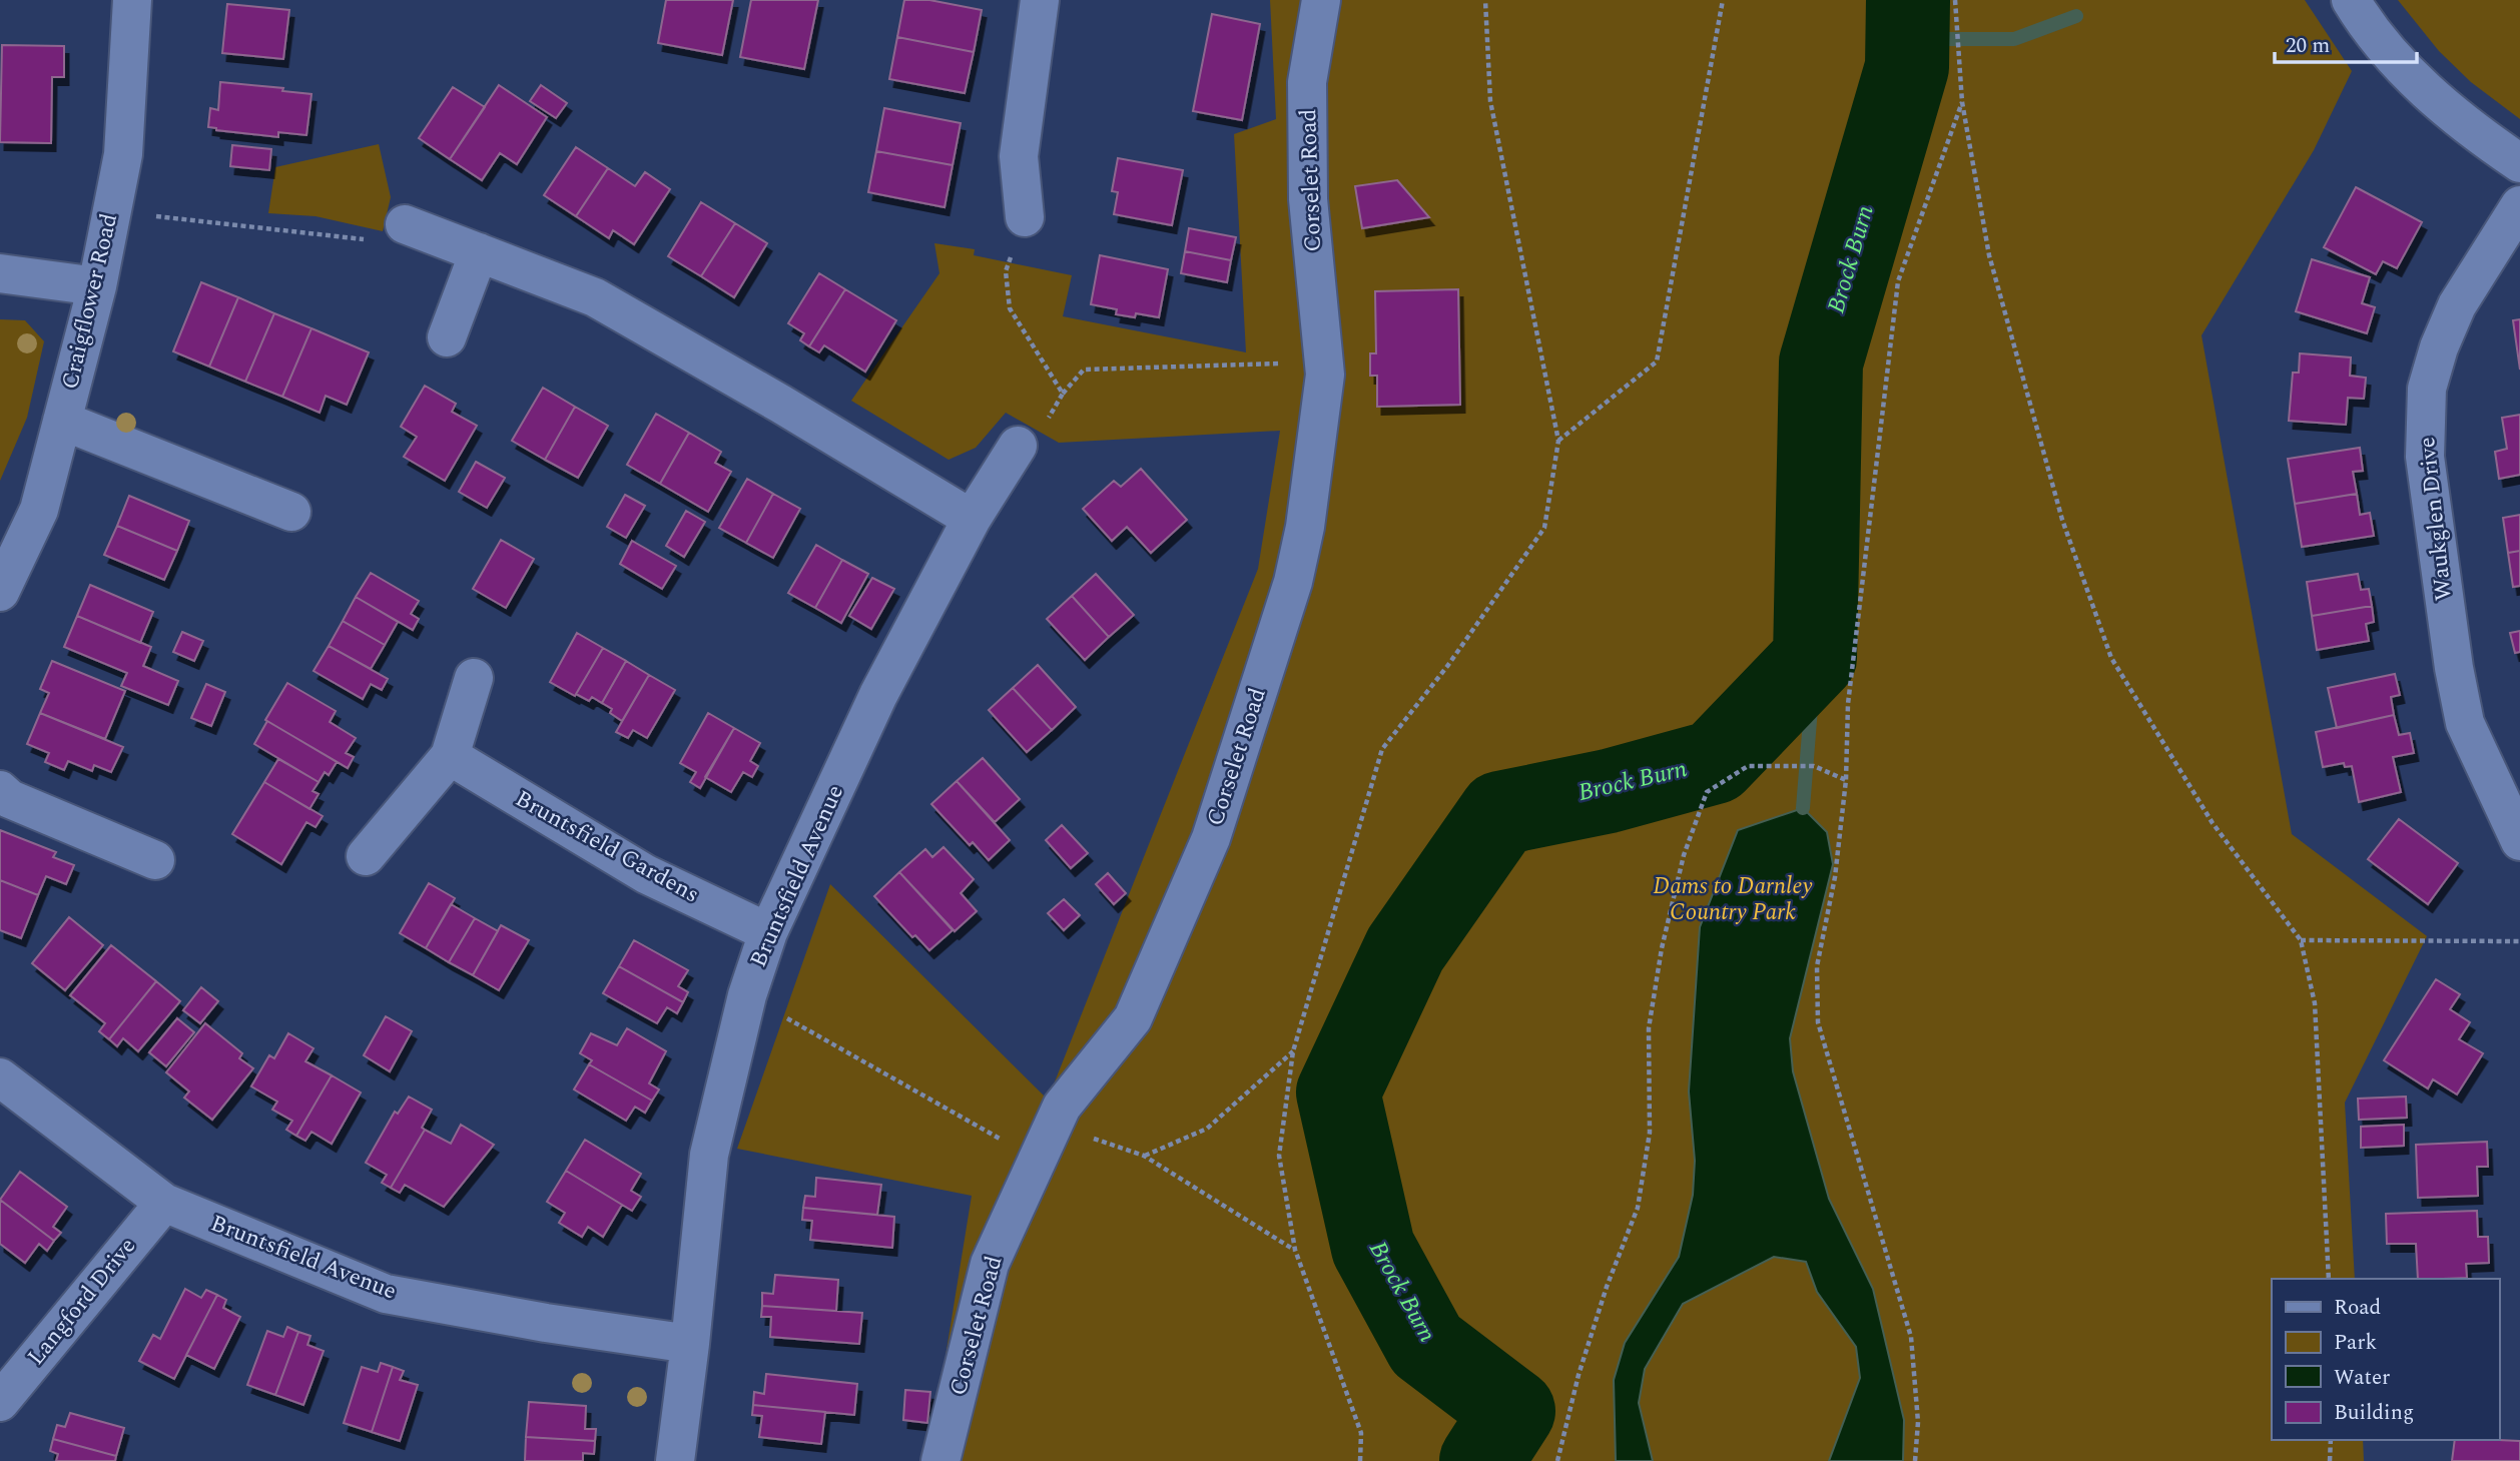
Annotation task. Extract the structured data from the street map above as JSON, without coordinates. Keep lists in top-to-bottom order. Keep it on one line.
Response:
{"streets":{"street":["Corselet Road","Craigflower Road","Waukglen Drive","Bruntsfield Gardens","Bruntsfield Avenue","Langford Drive"]},"crossings":[["Bruntsfield Gardens","Bruntsfield Avenue"],["Bruntsfield Avenue","Langford Drive"]],"water":["Brock Burn"],"parks":["Dams to Darnley Country Park"],"legend":["Road","Park","Water","Building"],"scale_bar":"20 m"}
